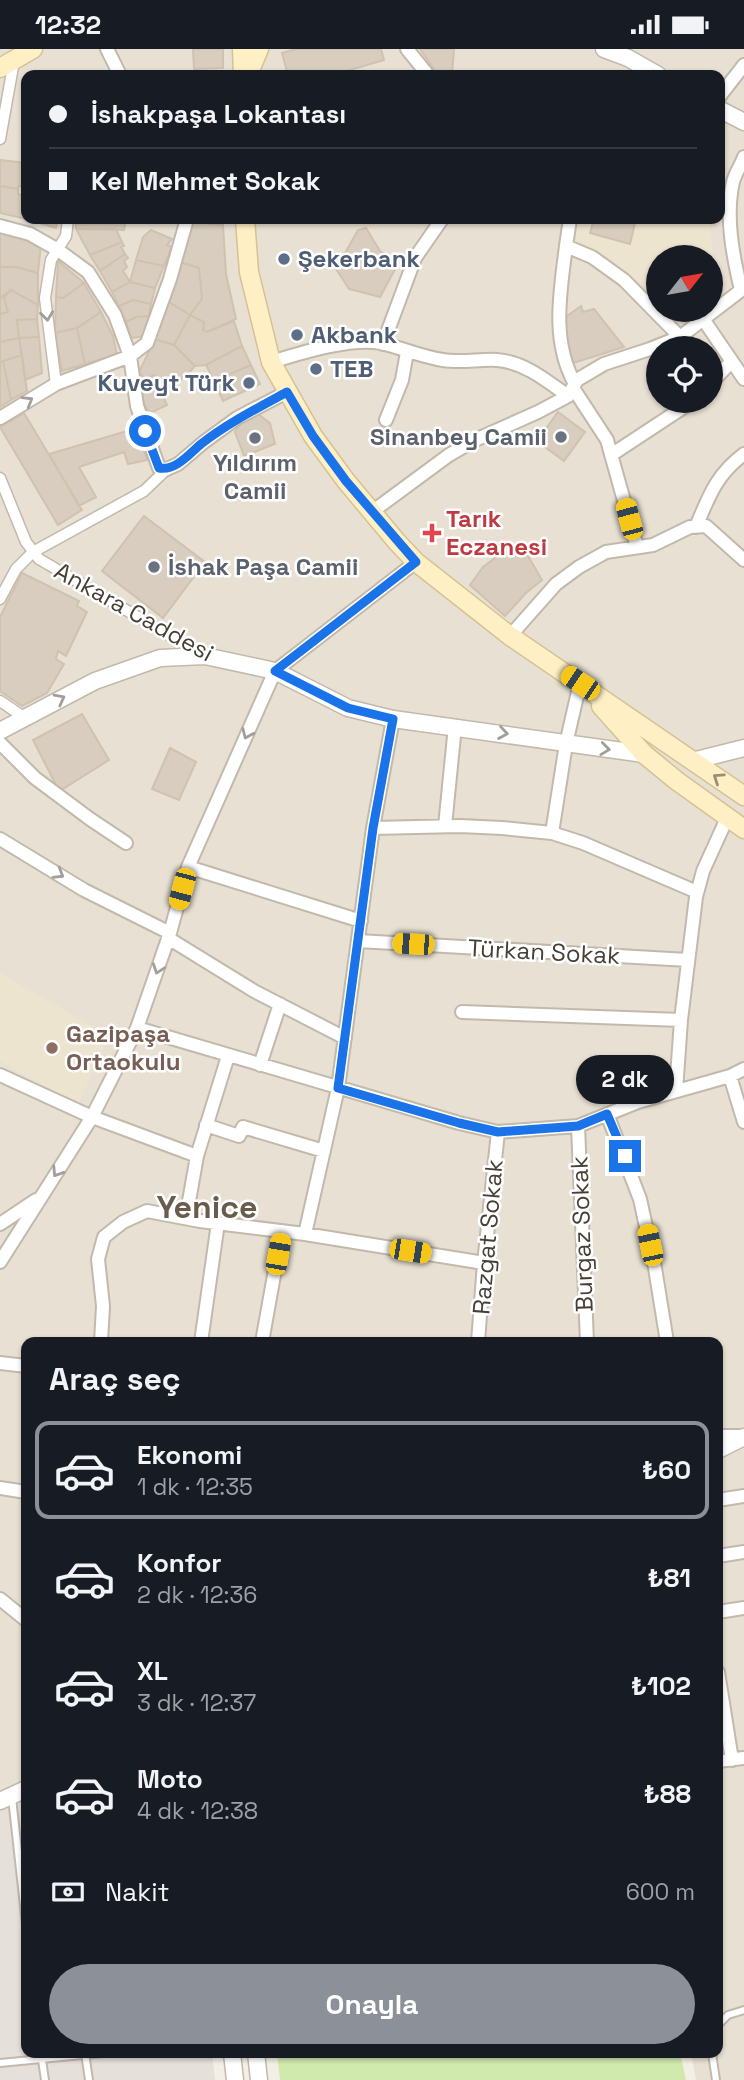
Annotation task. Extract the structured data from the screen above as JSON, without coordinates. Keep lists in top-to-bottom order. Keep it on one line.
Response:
{"streets":{"street":["Ankara Caddesi","Türkan Sokak","Burgaz Sokak","Razgat Sokak"]},"districts":["Yenice"],"places":{"other":["Şekerbank","Akbank","TEB","Kuveyt Türk","Sinanbey Camii","Yıldırım Camii","İshak Paşa Camii","Gazipaşa Ortaokulu"],"health":["Tarık Eczanesi"]},"north":"top right","page":{"status":"12:32","banner":["İshakpaşa Lokantası","Kel Mehmet Sokak"],"bubble":"2 dk","heading":"Araç seç","list":[{"name":"Ekonomi","note":"1 dk · 12:35","value":"₺60"},{"name":"Konfor","note":"2 dk · 12:36","value":"₺81"},{"name":"XL","note":"3 dk · 12:37","value":"₺102"},{"name":"Moto","note":"4 dk · 12:38","value":"₺88"}],"pay":["Nakit","600 m"],"buttons":"Onayla"}}
